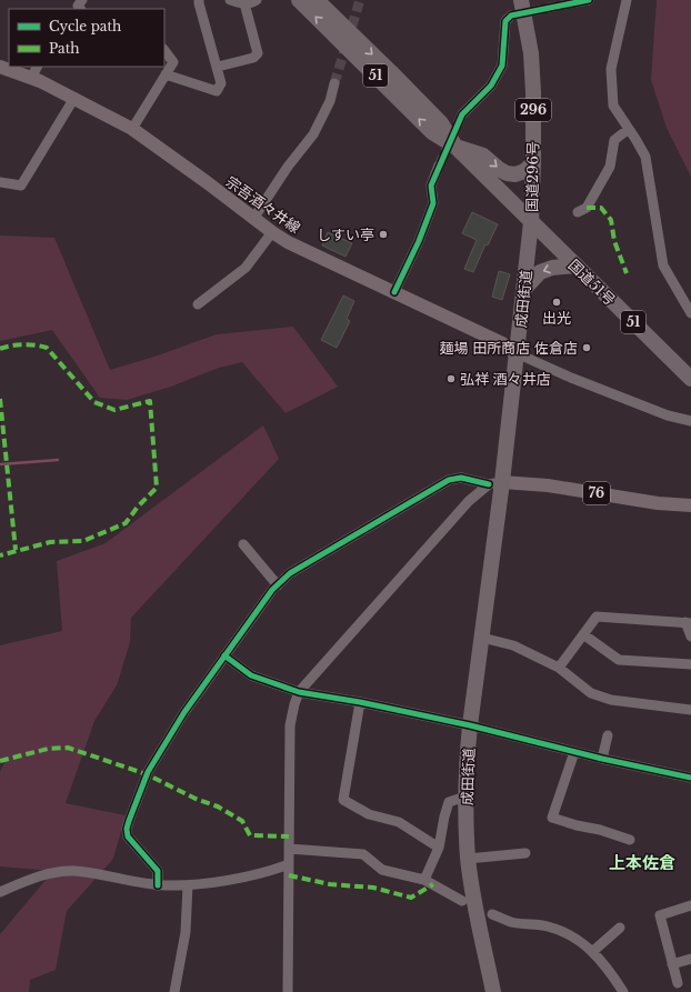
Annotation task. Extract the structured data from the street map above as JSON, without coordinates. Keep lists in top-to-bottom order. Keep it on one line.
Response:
{"streets":{"highway":["51","296","国道296号","国道51号","成田街道"],"main road":["宗吾酒々井線","76"]},"crossings":[["51","国道296号"],["51","国道51号"],["51","成田街道"],["国道296号","国道51号"],["国道296号","成田街道"],["宗吾酒々井線","成田街道"],["国道51号","成田街道"],["成田街道","76"]],"districts":["上本佐倉"],"places":["しすい亭","出光","麺場 田所商店 佐倉店","弘祥 酒々井店"],"legend":["Cycle path","Path"]}
